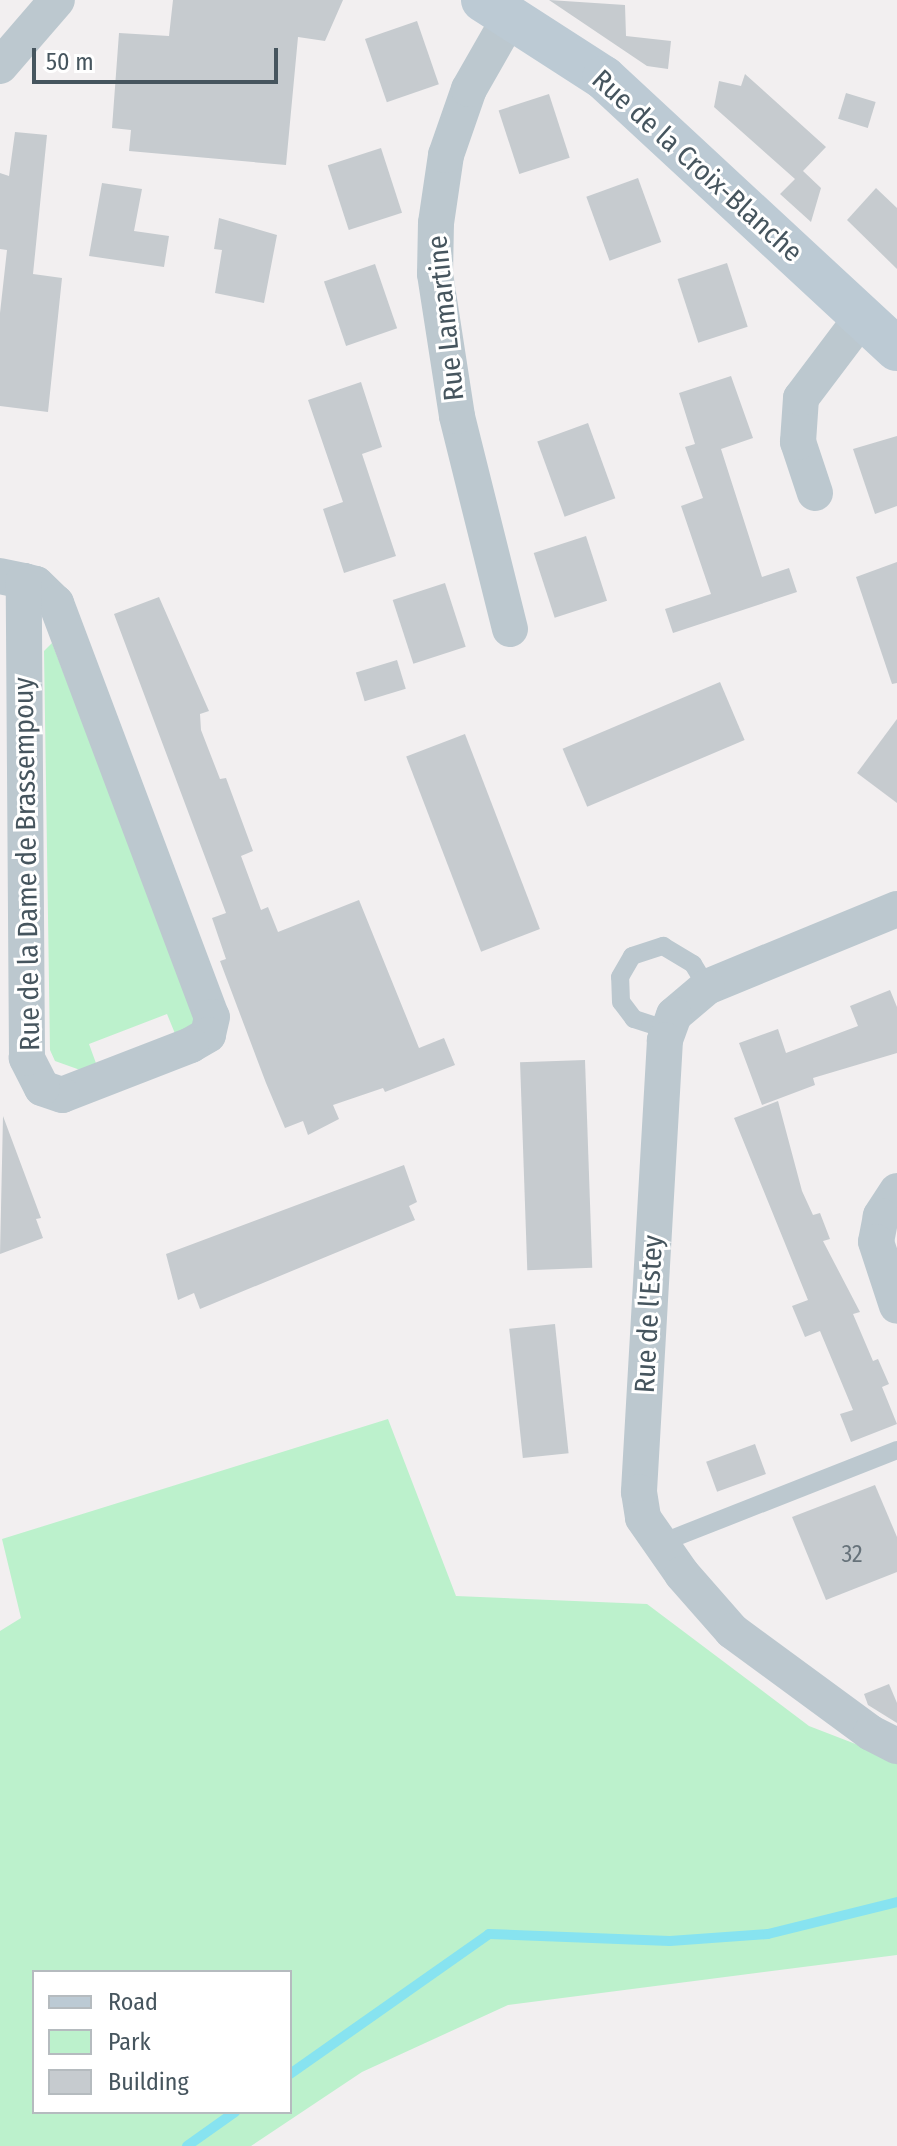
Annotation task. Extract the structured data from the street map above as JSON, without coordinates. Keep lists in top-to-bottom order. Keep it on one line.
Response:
{"streets":{"main road":["Rue de la Croix-Blanche"],"street":["Rue Lamartine","Rue de la Dame de Brassempouy","Rue de l'Estey"]},"crossings":[["Rue de la Croix-Blanche","Rue Lamartine"]],"house_numbers":["32"],"legend":["Road","Park","Building"],"scale_bar":"50 m"}
